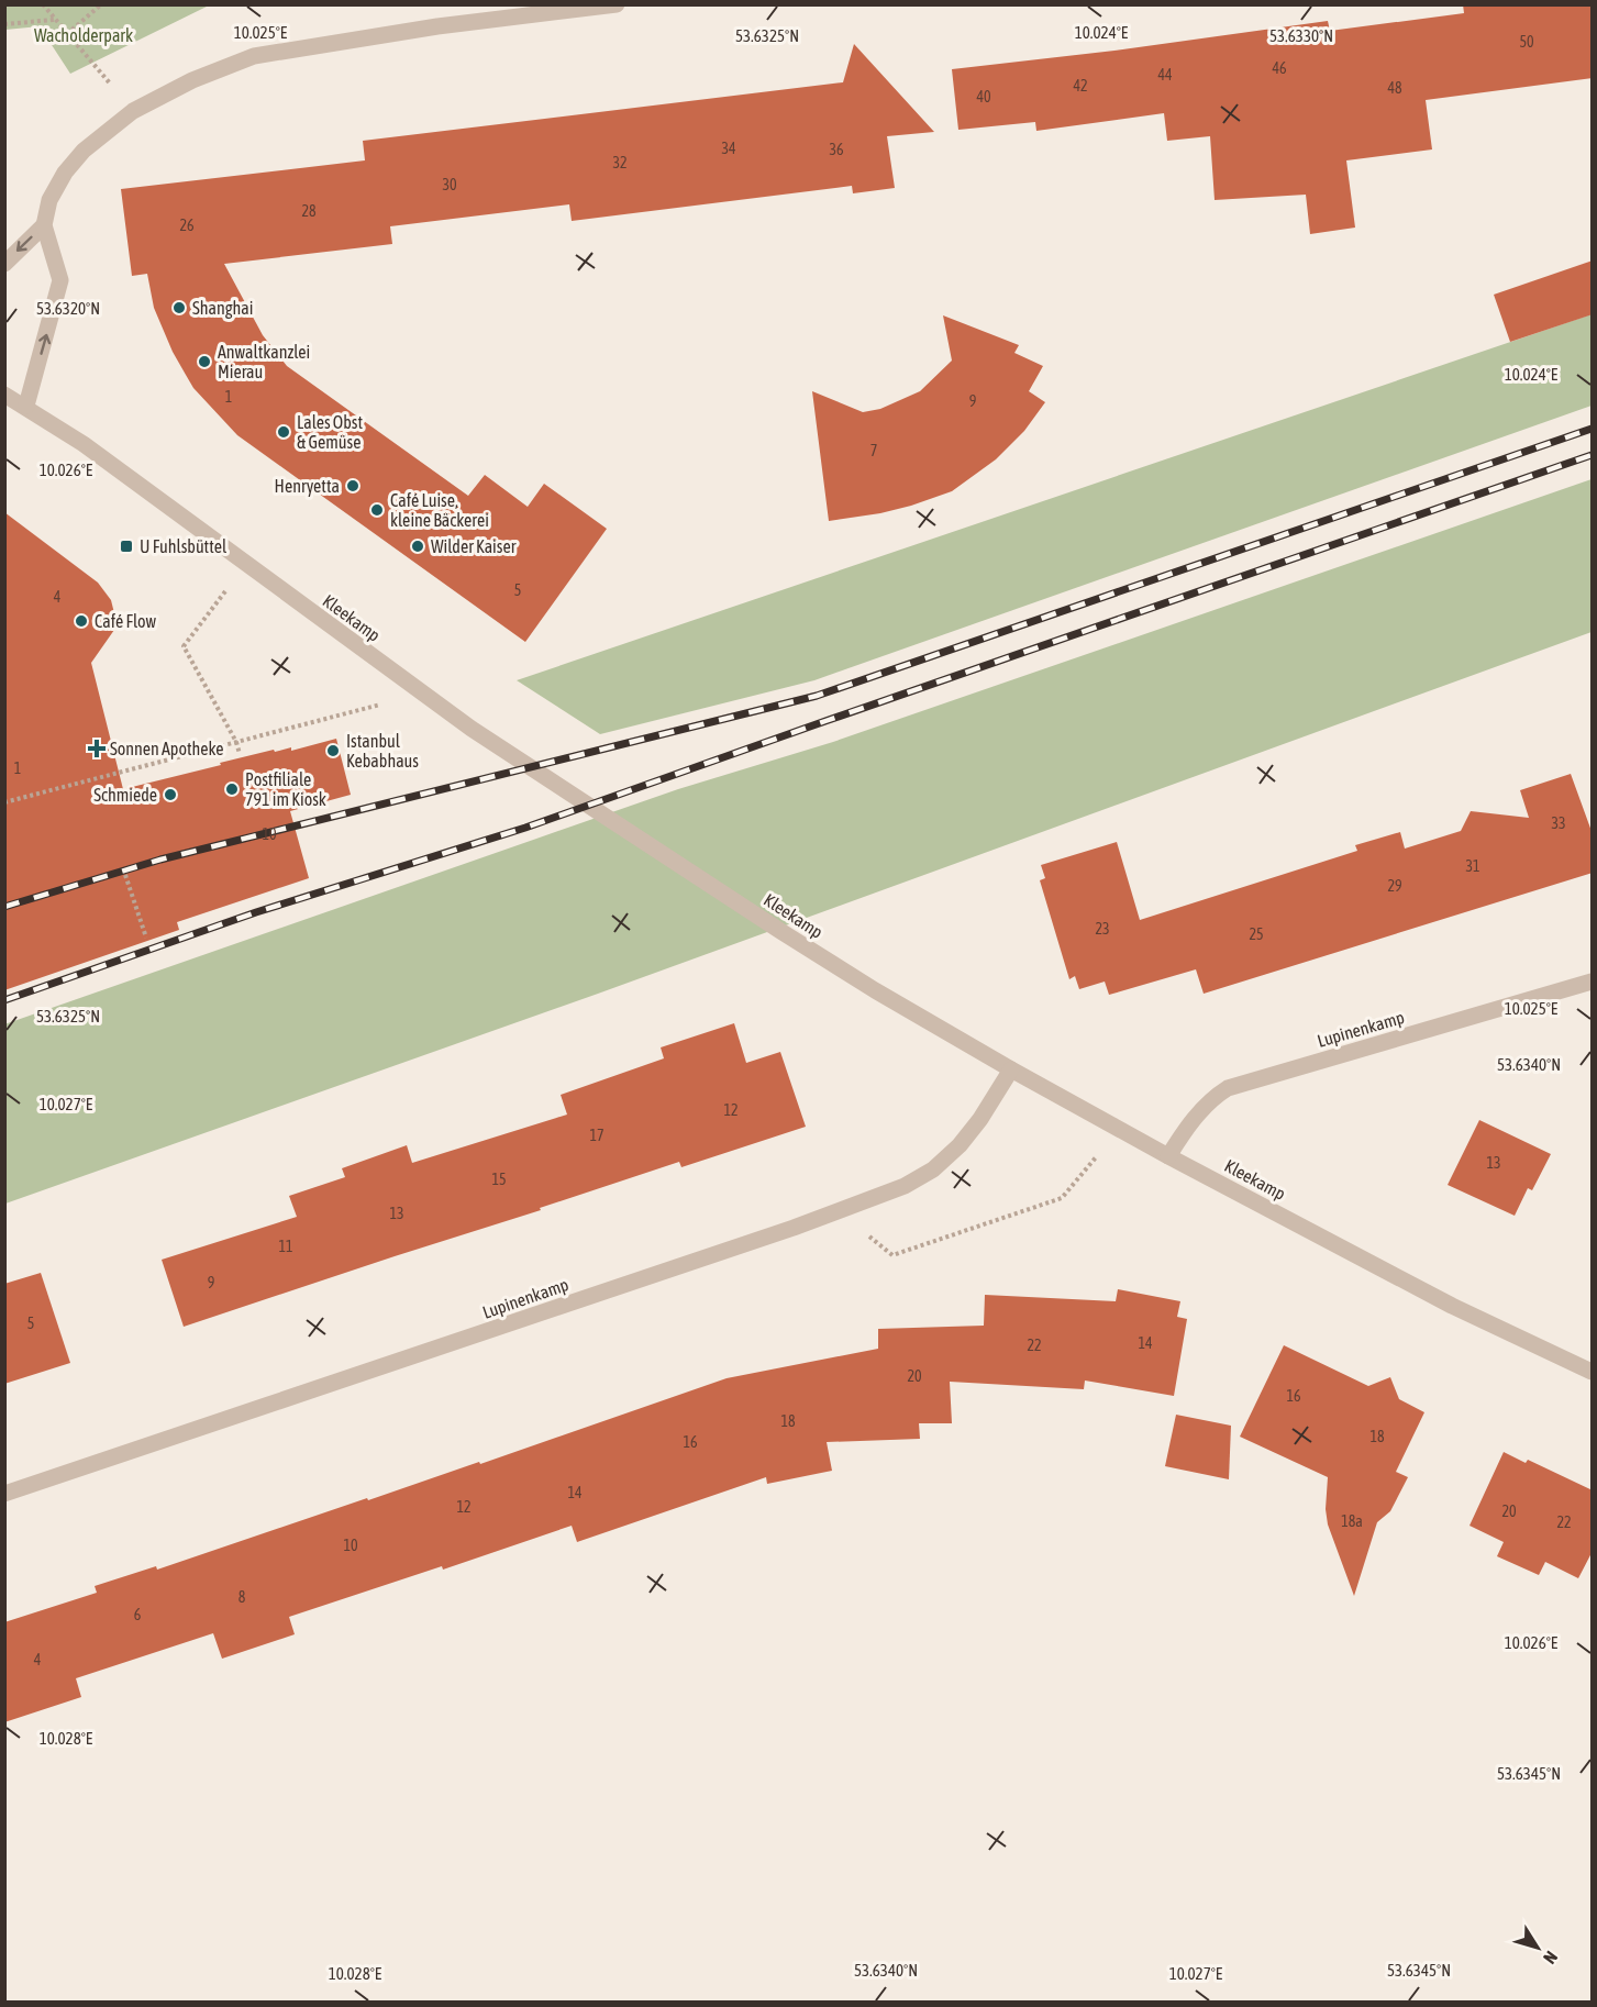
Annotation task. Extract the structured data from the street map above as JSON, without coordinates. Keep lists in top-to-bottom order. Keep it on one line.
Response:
{"streets":{"street":["Kleekamp","Lupinenkamp"]},"crossings":[["Kleekamp","Lupinenkamp"]],"parks":["Wacholderpark"],"places":{"other":["Shanghai","Anwaltkanzlei Mierau","Lales Obst & Gemüse","Henryetta","Café Luise, kleine Bäckerei","Wilder Kaiser","Café Flow","Istanbul Kebabhaus","Postfiliale 791 im Kiosk","Schmiede"],"transit":["U Fuhlsbüttel"],"health":["Sonnen Apotheke"]},"house_numbers":["50","46","44","42","48","40","34","36","32","30","28","26","1","9","7","5","4","1","33","10","31","29","23","25","12","17","13","15","13","11","9","5","14","22","20","16","18","18","16","14","12","20","18a","22","10","8","6","4"],"north":"bottom right","coordinates":["10.025°E","10.024°E","53.6325°N","53.6330°N","53.6320°N","10.026°E","53.6340°N","10.027°E","10.028°E","53.6345°N"]}
